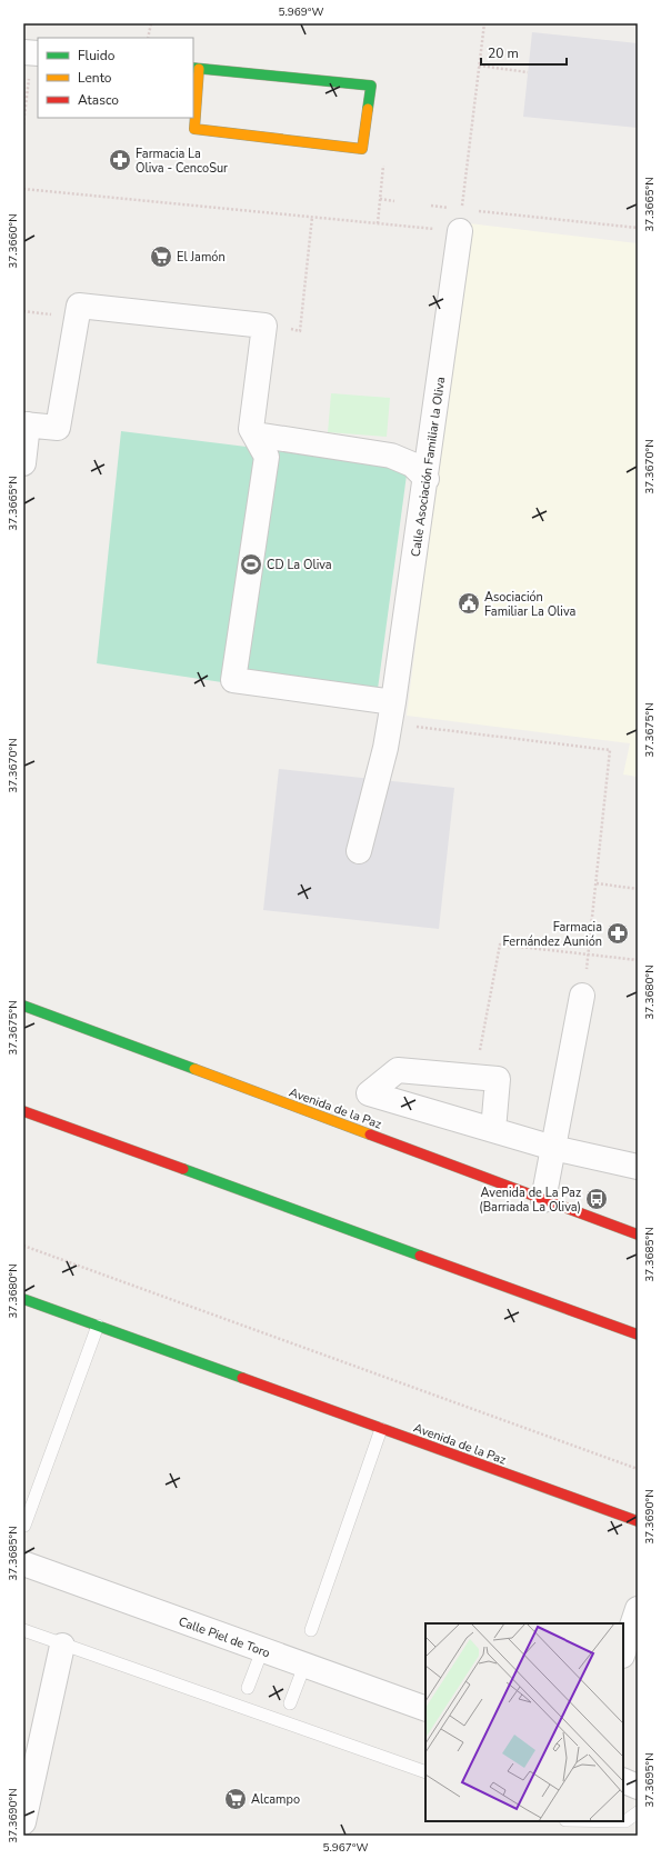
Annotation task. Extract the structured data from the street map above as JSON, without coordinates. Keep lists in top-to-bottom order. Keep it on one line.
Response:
{"streets":{"street":["Calle Asociación Familiar la Oliva","Avenida de la Paz","Calle Piel de Toro"]},"places":{"pharmacy":["Farmacia La Oliva - CencoSur","Farmacia Fernández Aunión"],"supermarket":["El Jamón","Alcampo"],"sports":["CD La Oliva"],"public building":["Asociación Familiar La Oliva"],"bus stop":["Avenida de La Paz (Barriada La Oliva)"]},"legend":["Fluido","Lento","Atasco"],"scale_bar":"20 m","coordinates":["5.969°W","37.3665°N","37.3660°N","37.3670°N","37.3675°N","37.3680°N","37.3685°N","37.3690°N","37.3695°N","5.967°W"]}
